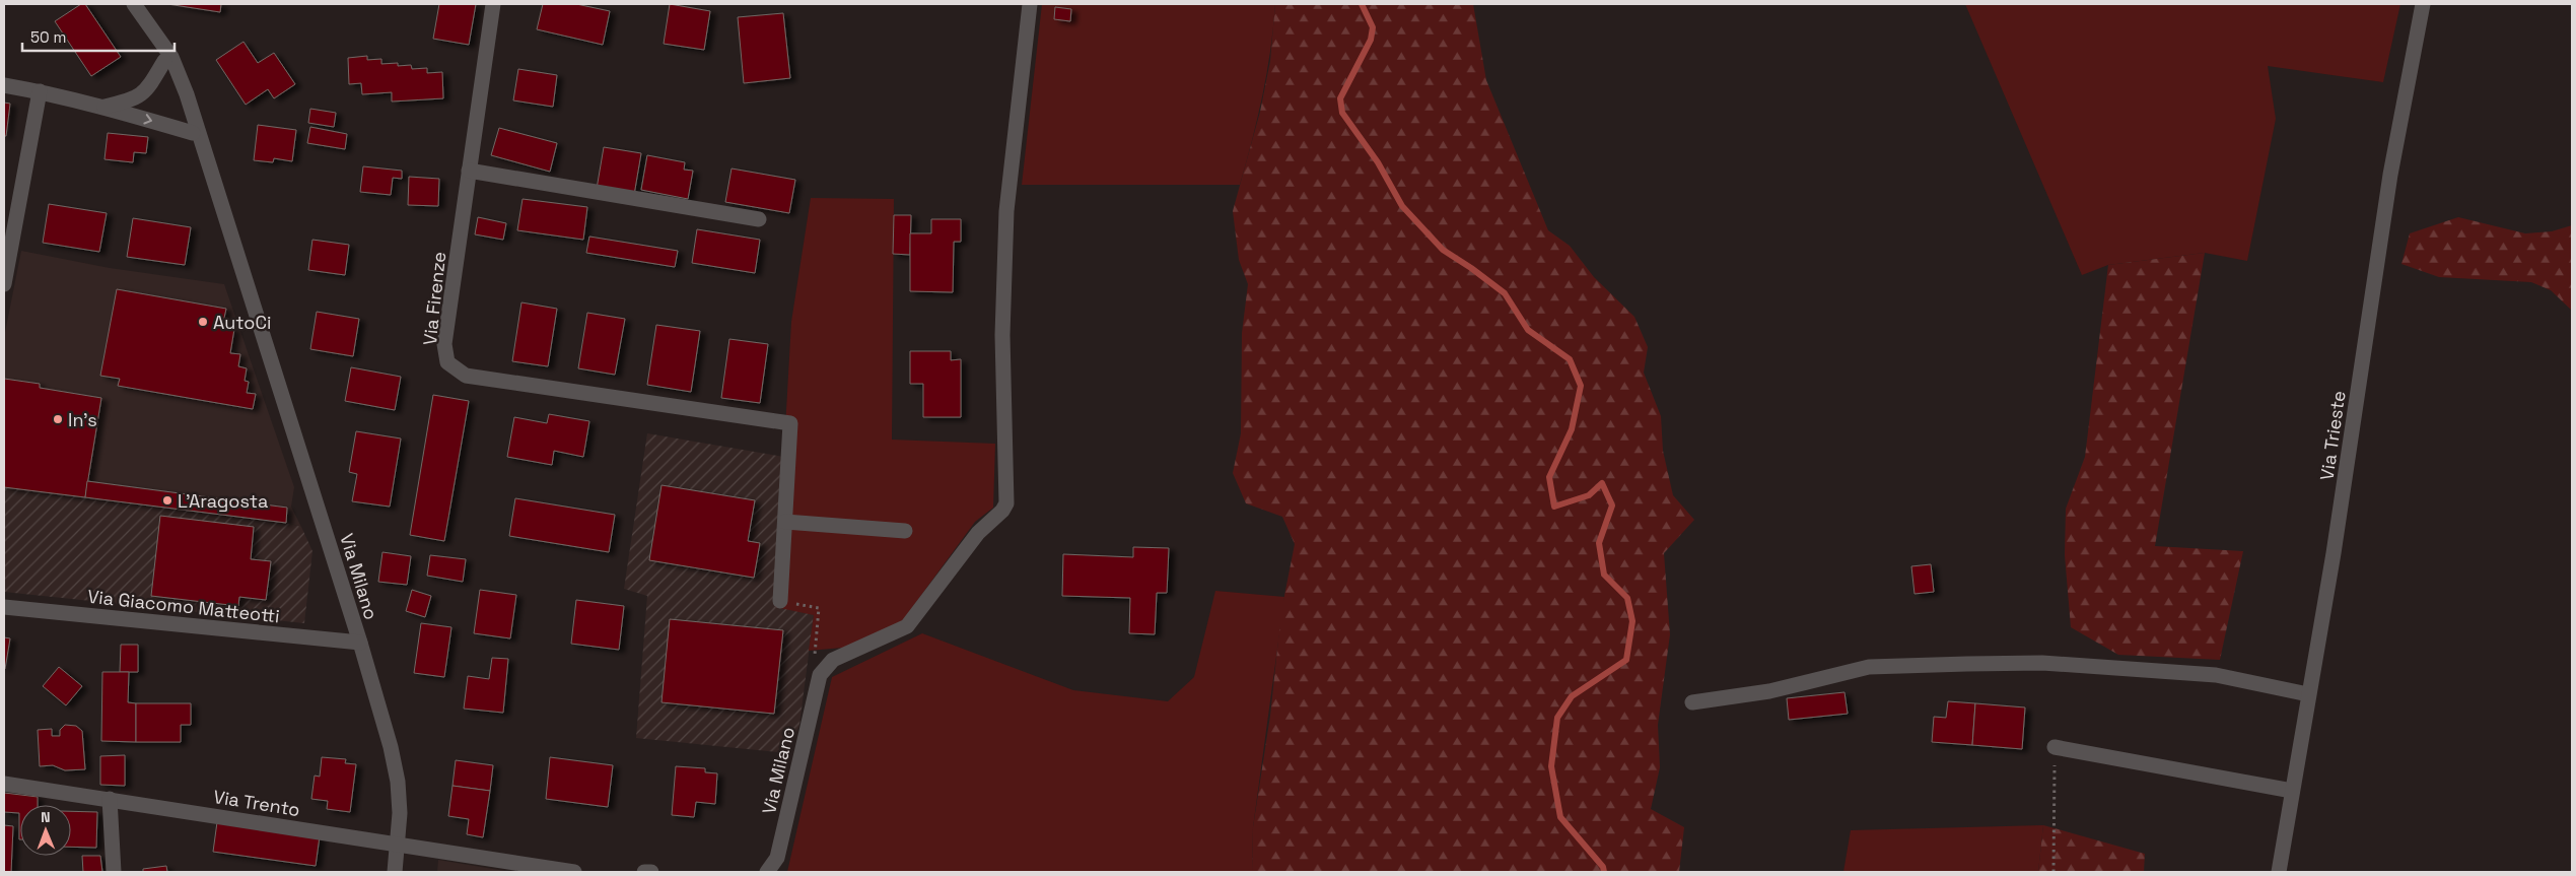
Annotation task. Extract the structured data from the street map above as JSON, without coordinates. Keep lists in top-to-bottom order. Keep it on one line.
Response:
{"streets":{"street":["Via Firenze","Via Trieste","Via Milano","Via Giacomo Matteotti","Via Trento"]},"crossings":[["Via Milano","Via Giacomo Matteotti"],["Via Milano","Via Trento"]],"places":["AutoCi","In's","L'Aragosta"],"scale_bar":"50 m","north":"top"}
